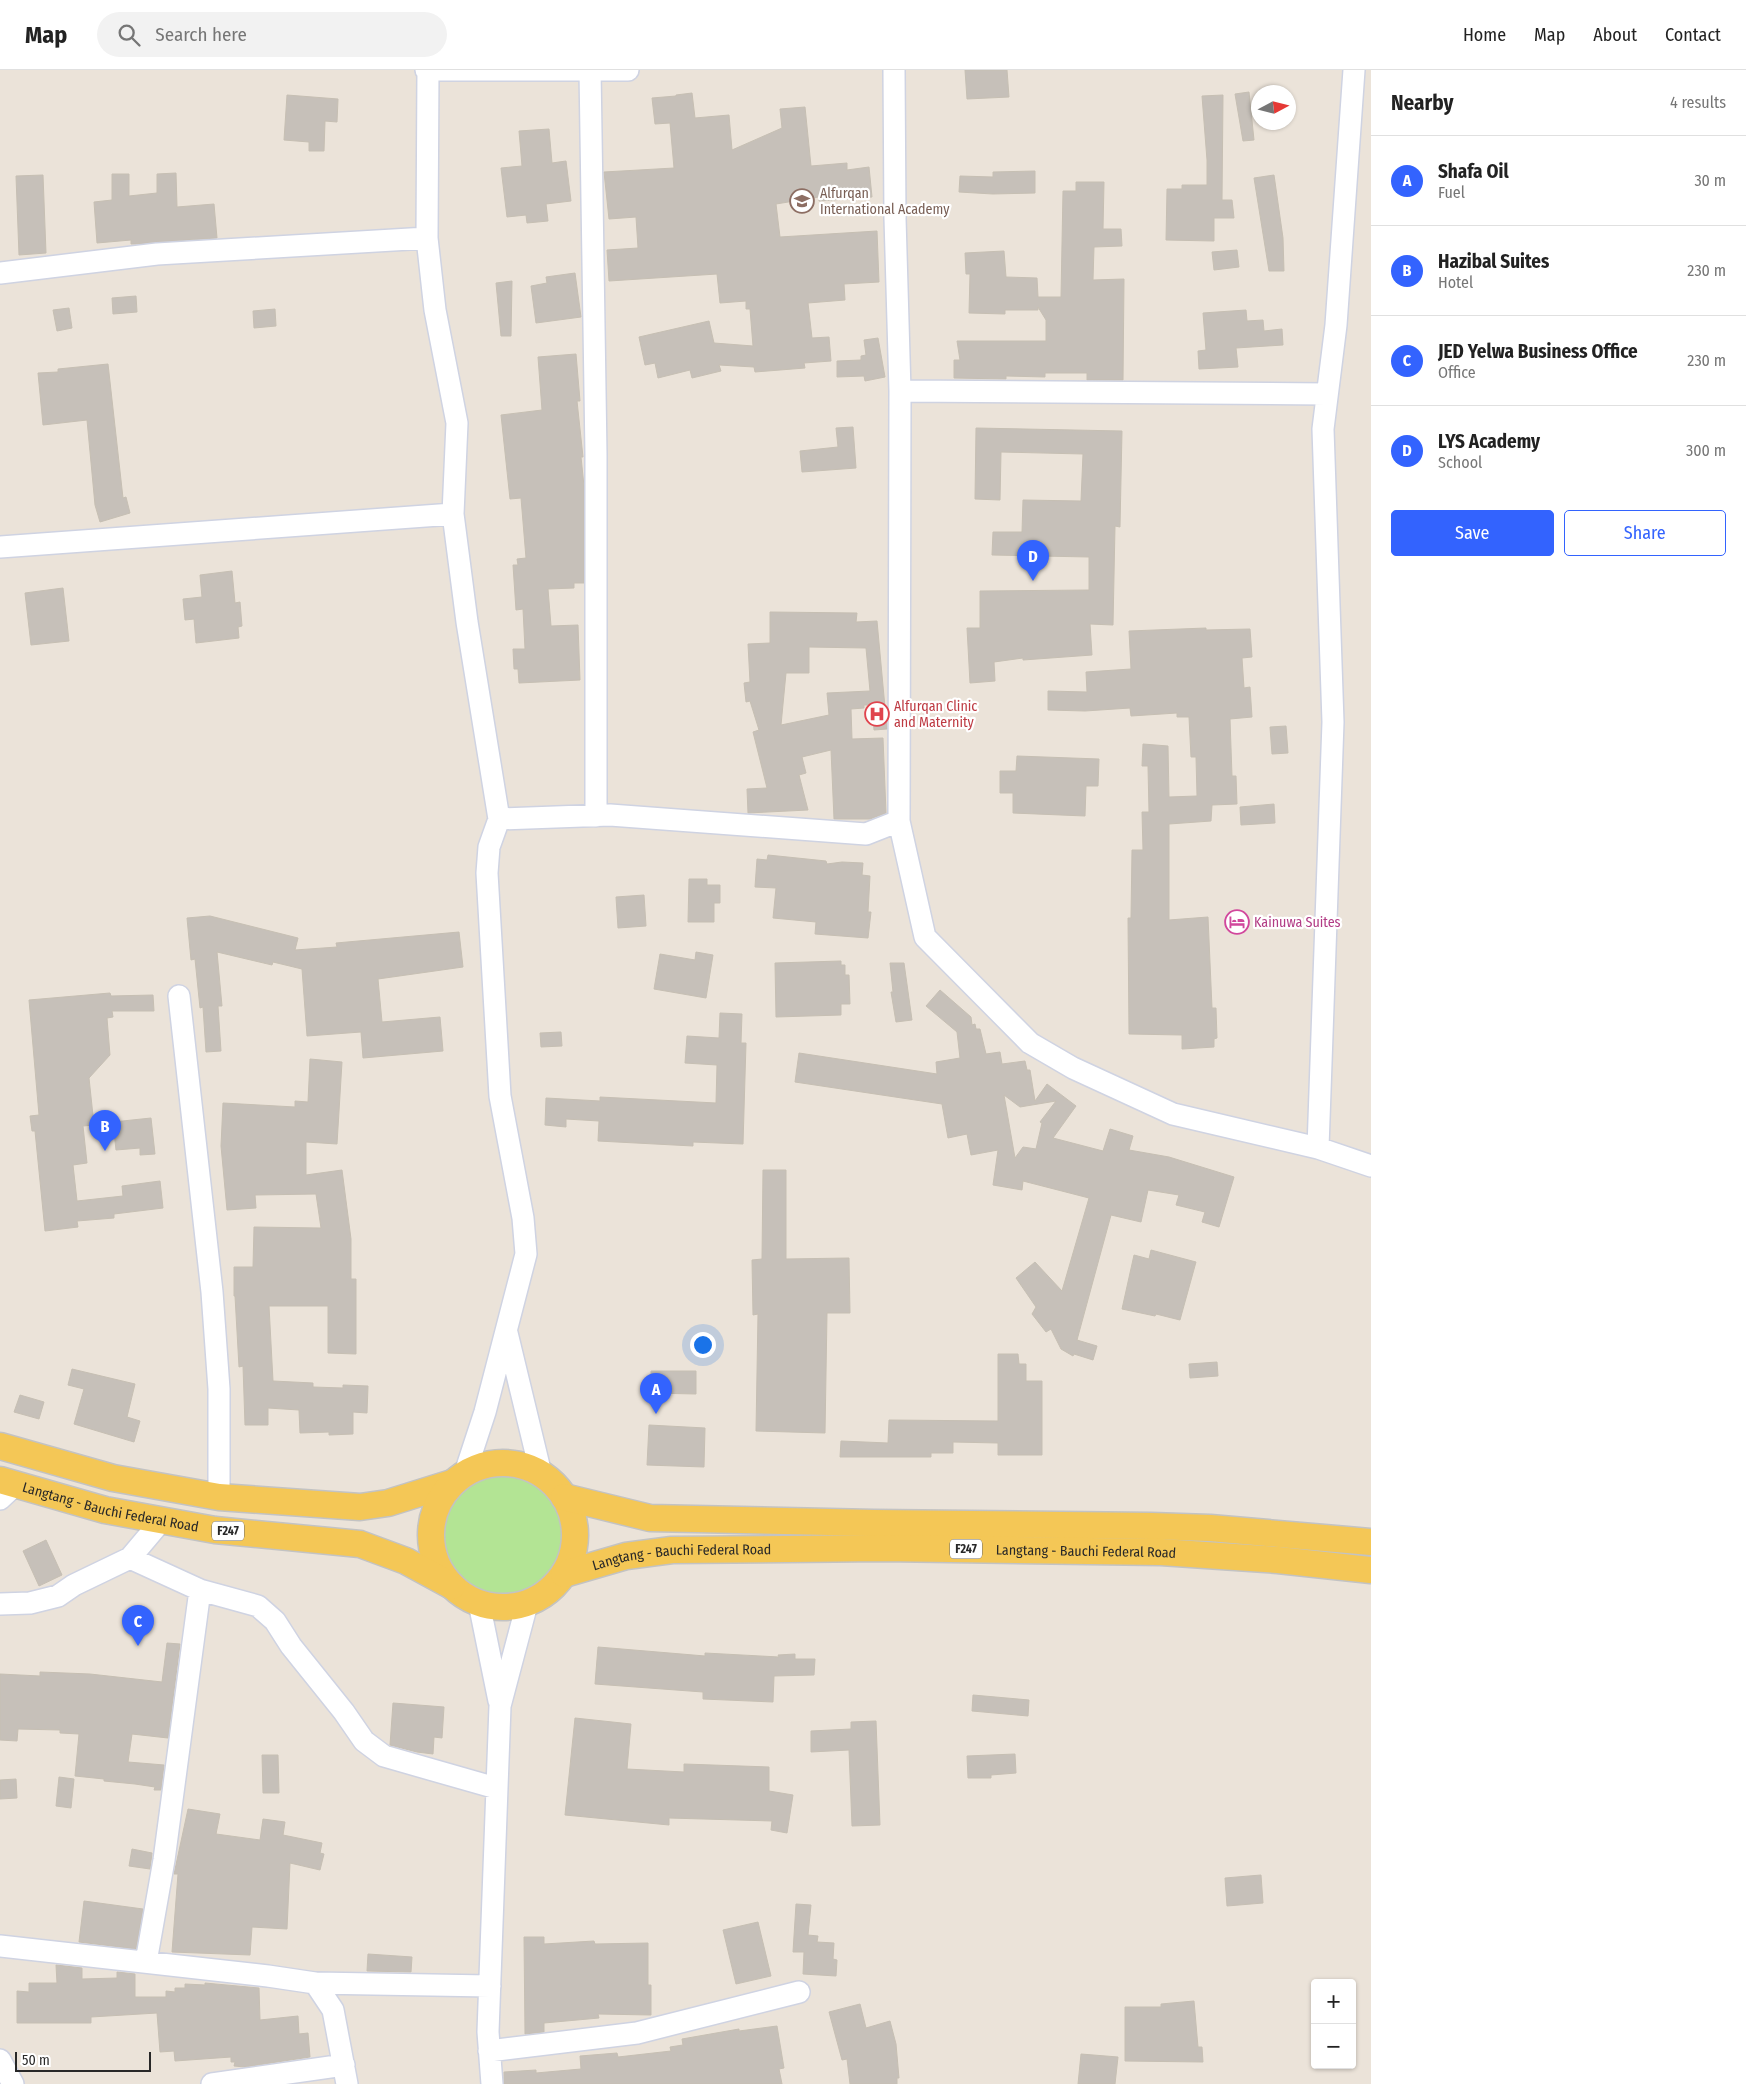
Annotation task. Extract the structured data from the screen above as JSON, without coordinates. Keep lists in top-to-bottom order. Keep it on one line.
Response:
{"streets":{"main road":["Langtang - Bauchi Federal Road","F247"]},"crossings":[["Langtang - Bauchi Federal Road","F247"]],"places":{"school or university":["Alfurqan International Academy"],"hospital":["Alfurqan Clinic and Maternity"],"hotel":["Kainuwa Suites"]},"scale_bar":"50 m","north":"right","page":{"header":"Map","search":"Search here","nav":["Home","Map","About","Contact"],"heading":["Nearby","4 results"],"list":[{"mark":"A","name":"Shafa Oil","note":"Fuel","value":"30 m"},{"mark":"B","name":"Hazibal Suites","note":"Hotel","value":"230 m"},{"mark":"C","name":"JED Yelwa Business Office","note":"Office","value":"230 m"},{"mark":"D","name":"LYS Academy","note":"School","value":"300 m"}],"buttons":["Save","Share"],"pins":["D","B","A","C"],"map_buttons":["+","−"],"scale":"50 m"}}
